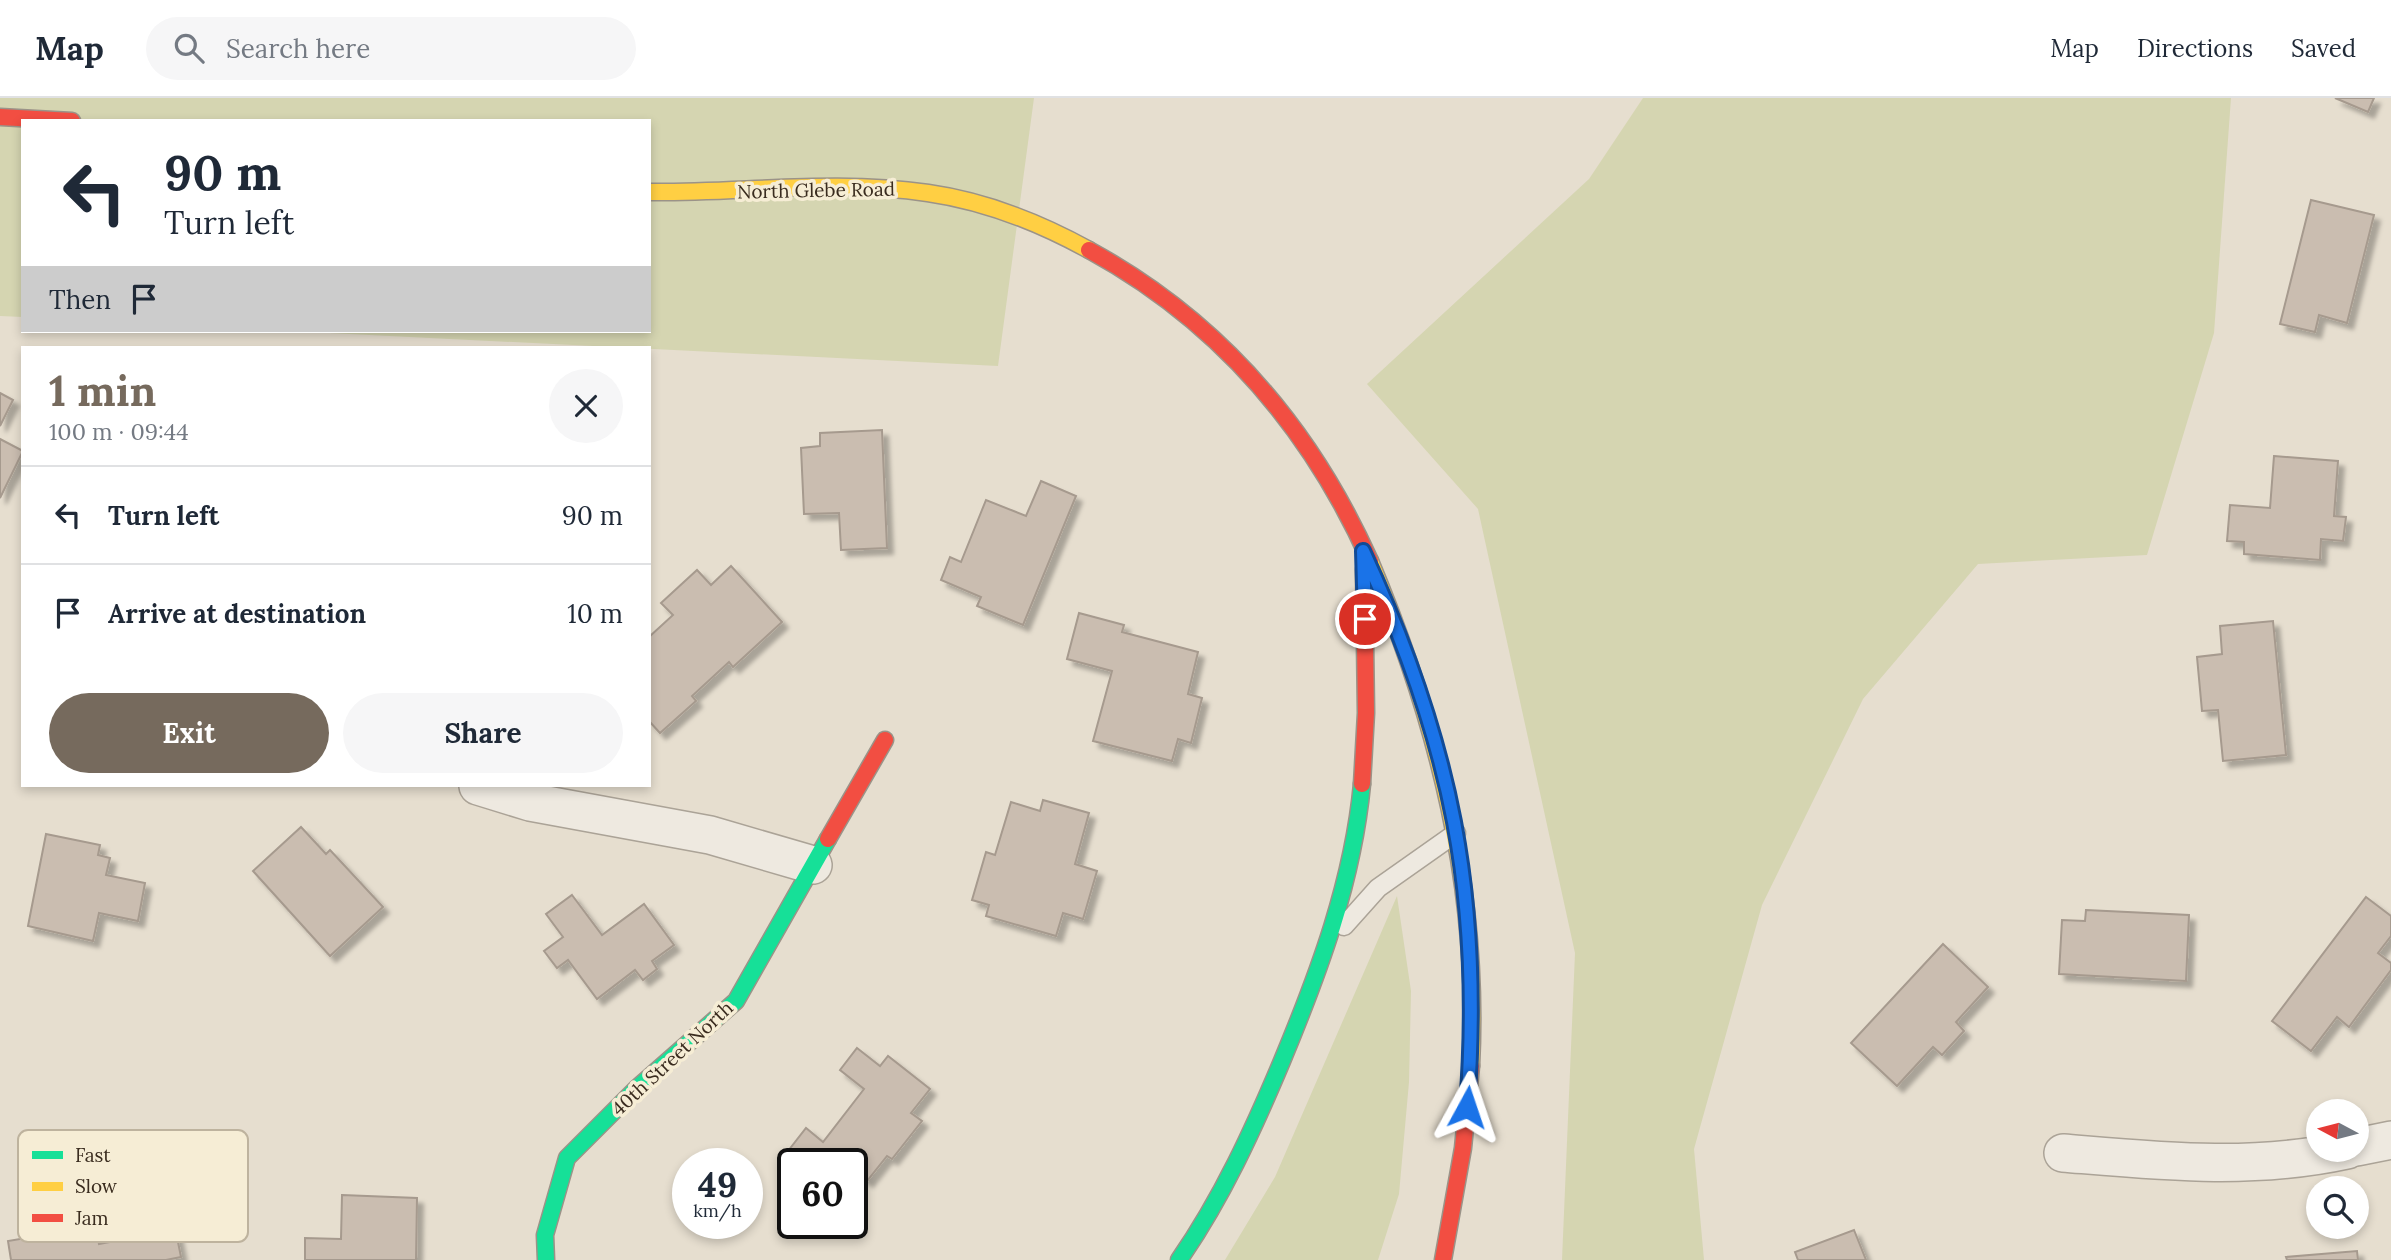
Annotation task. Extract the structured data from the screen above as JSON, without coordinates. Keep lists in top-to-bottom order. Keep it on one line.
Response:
{"streets":{"main road":["North Glebe Road","40th Street North"]},"legend":["Fast","Slow","Jam"],"north":"left","page":{"header":"Map","search":"Search here","nav":["Map","Directions","Saved"],"turn":["90 m","Turn left"],"then":"Then","heading":["1 min","100 m · 09:44"],"list":[{"name":"Turn left","value":"90 m"},{"name":"Arrive at destination","value":"10 m"}],"buttons":["Exit","Share"],"speed":"49 km/h","limit":"60"}}
